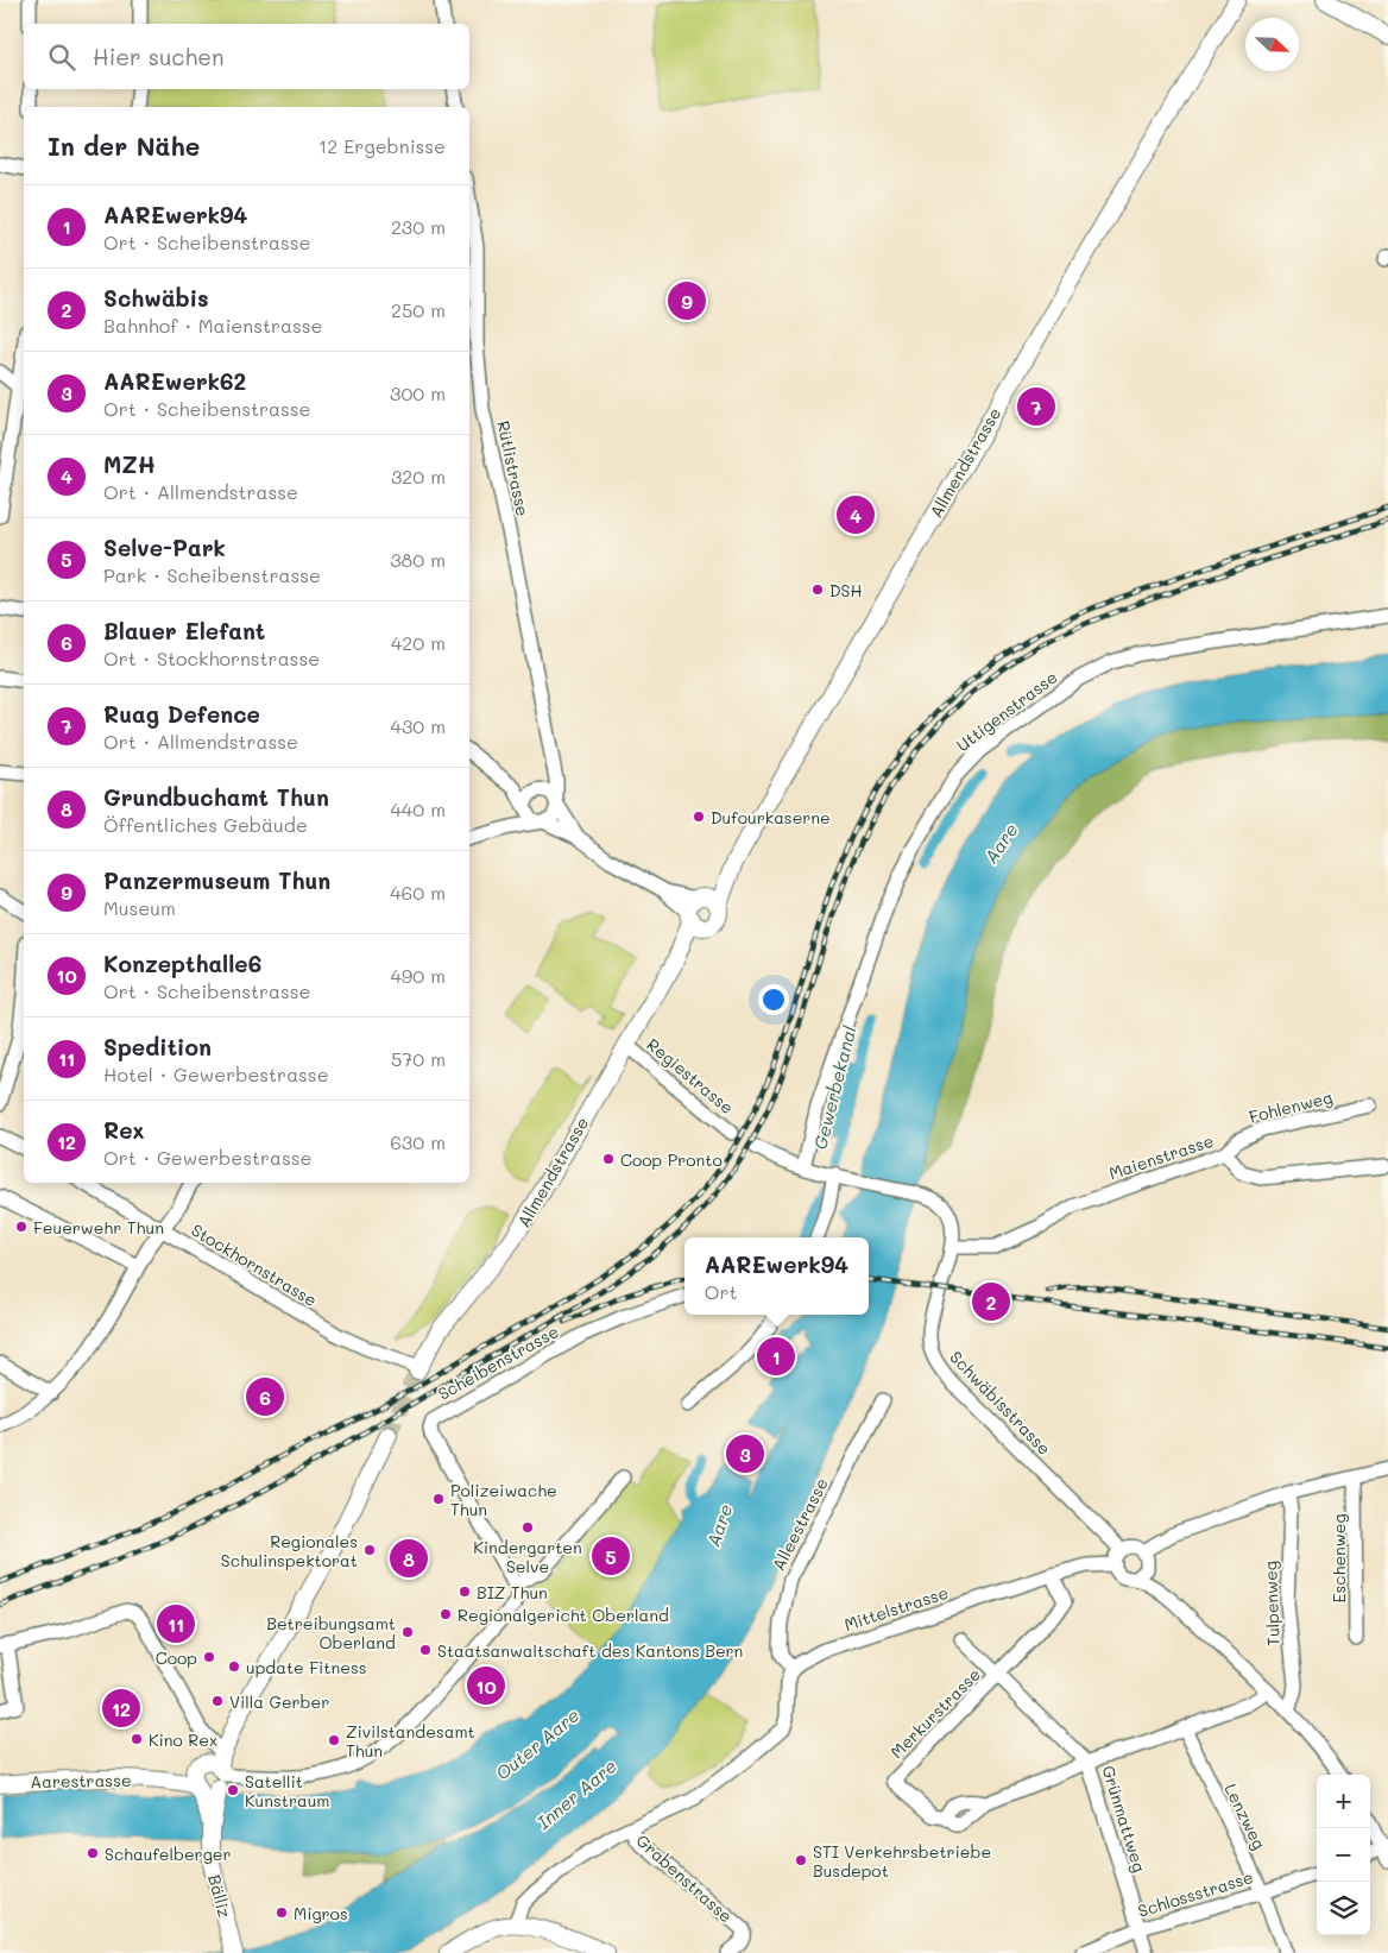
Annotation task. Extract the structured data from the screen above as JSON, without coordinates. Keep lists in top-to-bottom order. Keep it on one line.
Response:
{"streets":{"main road":["Allmendstrasse","Aarestrasse","Bälliz"],"street":["Rütlistrasse","Uttigenstrasse","Regiestrasse","Fohlenweg","Maienstrasse","Stockhornstrasse","Scheibenstrasse","Schwäbisstrasse","Alleestrasse","Eschenweg","Tulpenweg","Mittelstrasse","Merkurstrasse","Lenzweg","Grünmattweg","Grabenstrasse","Schlossstrasse"]},"crossings":[["Allmendstrasse","Regiestrasse"],["Allmendstrasse","Stockhornstrasse"],["Fohlenweg","Maienstrasse"],["Maienstrasse","Schwäbisstrasse"],["Schwäbisstrasse","Mittelstrasse"],["Alleestrasse","Mittelstrasse"],["Alleestrasse","Grabenstrasse"],["Mittelstrasse","Merkurstrasse"],["Mittelstrasse","Grabenstrasse"],["Merkurstrasse","Grünmattweg"],["Aarestrasse","Bälliz"],["Lenzweg","Schlossstrasse"],["Grünmattweg","Schlossstrasse"]],"water":["Aare","Gewerbekanal","Outer Aare","Inner Aare"],"places":["DSH","Dufourkaserne","Coop Pronto","Feuerwehr Thun","Polizeiwache Thun","Kindergarten Selve","Regionales Schulinspektorat","BIZ Thun","Regionalgericht Oberland","Betreibungsamt Oberland","Staatsanwaltschaft des Kantons Bern","Coop","update Fitness","Villa Gerber","Kino Rex","Zivilstandesamt Thun","Satellit Kunstraum","Schaufelberger","STI Verkehrsbetriebe Busdepot","Migros"],"north":"bottom right","page":{"search":"Hier suchen","heading":["In der Nähe","12 Ergebnisse"],"list":[{"mark":"1","name":"AAREwerk94","note":"Ort · Scheibenstrasse","value":"230 m"},{"mark":"2","name":"Schwäbis","note":"Bahnhof · Maienstrasse","value":"250 m"},{"mark":"3","name":"AAREwerk62","note":"Ort · Scheibenstrasse","value":"300 m"},{"mark":"4","name":"MZH","note":"Ort · Allmendstrasse","value":"320 m"},{"mark":"5","name":"Selve-Park","note":"Park · Scheibenstrasse","value":"380 m"},{"mark":"6","name":"Blauer Elefant","note":"Ort · Stockhornstrasse","value":"420 m"},{"mark":"7","name":"Ruag Defence","note":"Ort · Allmendstrasse","value":"430 m"},{"mark":"8","name":"Grundbuchamt Thun","note":"Öffentliches Gebäude","value":"440 m"},{"mark":"9","name":"Panzermuseum Thun","note":"Museum","value":"460 m"},{"mark":"10","name":"Konzepthalle6","note":"Ort · Scheibenstrasse","value":"490 m"},{"mark":"11","name":"Spedition","note":"Hotel · Gewerbestrasse","value":"570 m"},{"mark":"12","name":"Rex","note":"Ort · Gewerbestrasse","value":"630 m"}],"pins":["9","7","4","2","1","6","3","5","8","11","10","12"],"popup":["AAREwerk94","Ort"],"map_buttons":["+","−"]}}
